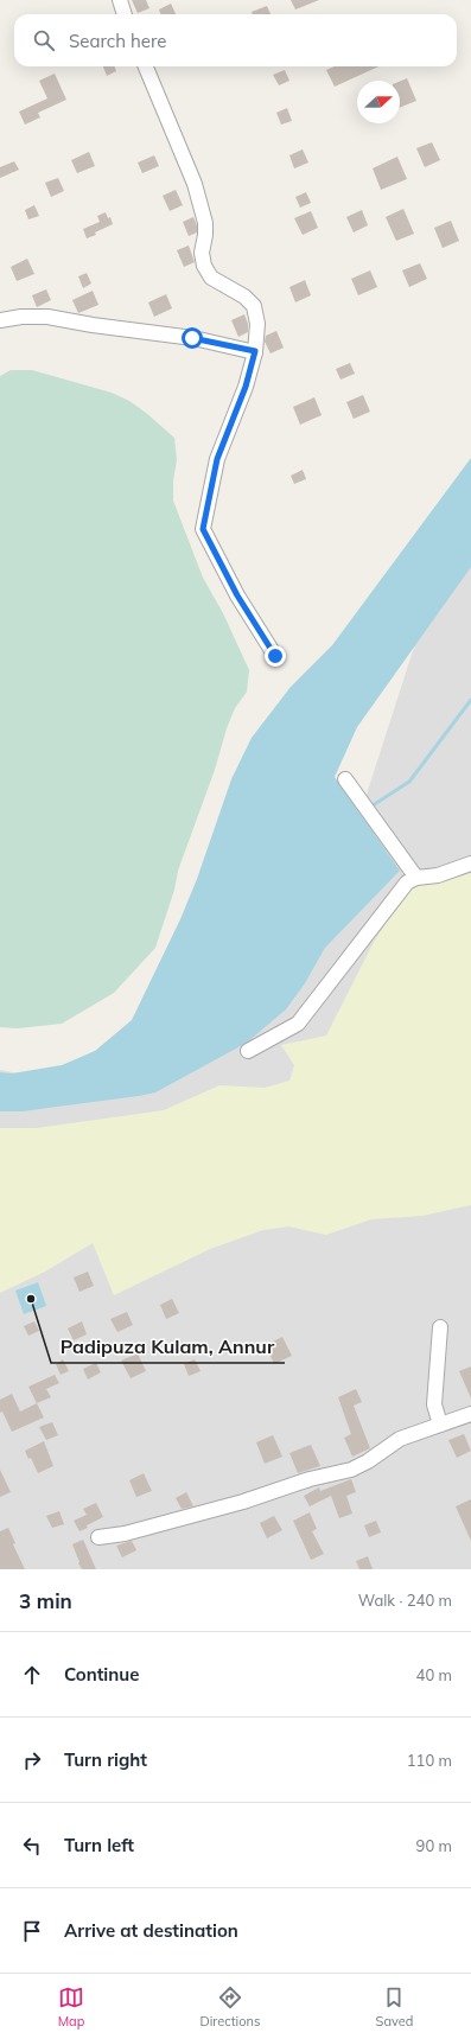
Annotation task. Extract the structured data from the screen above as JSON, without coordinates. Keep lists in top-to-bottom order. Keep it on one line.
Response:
{"places":["Padipuza Kulam, Annur"],"north":"right","page":{"search":"Search here","heading":["3 min","Walk · 240 m"],"list":[["Continue","40 m"],["Turn right","110 m"],["Turn left","90 m"],"Arrive at destination"],"nav":["Map","Directions","Saved"]}}
